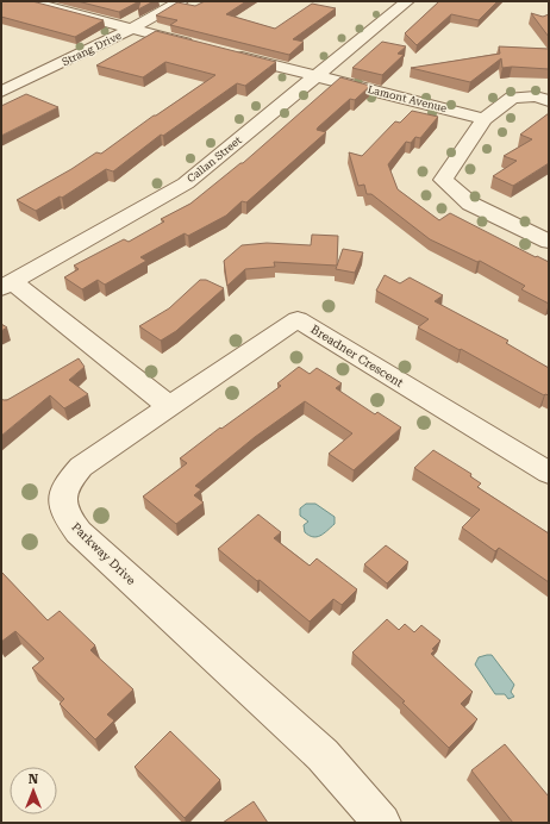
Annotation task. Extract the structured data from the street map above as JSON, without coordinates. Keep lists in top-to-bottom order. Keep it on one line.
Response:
{"streets":{"street":["Strang Drive","Lamont Avenue","Callan Street","Breadner Crescent","Parkway Drive"]},"crossings":[["Lamont Avenue","Callan Street"],["Breadner Crescent","Parkway Drive"]],"north":"top"}
